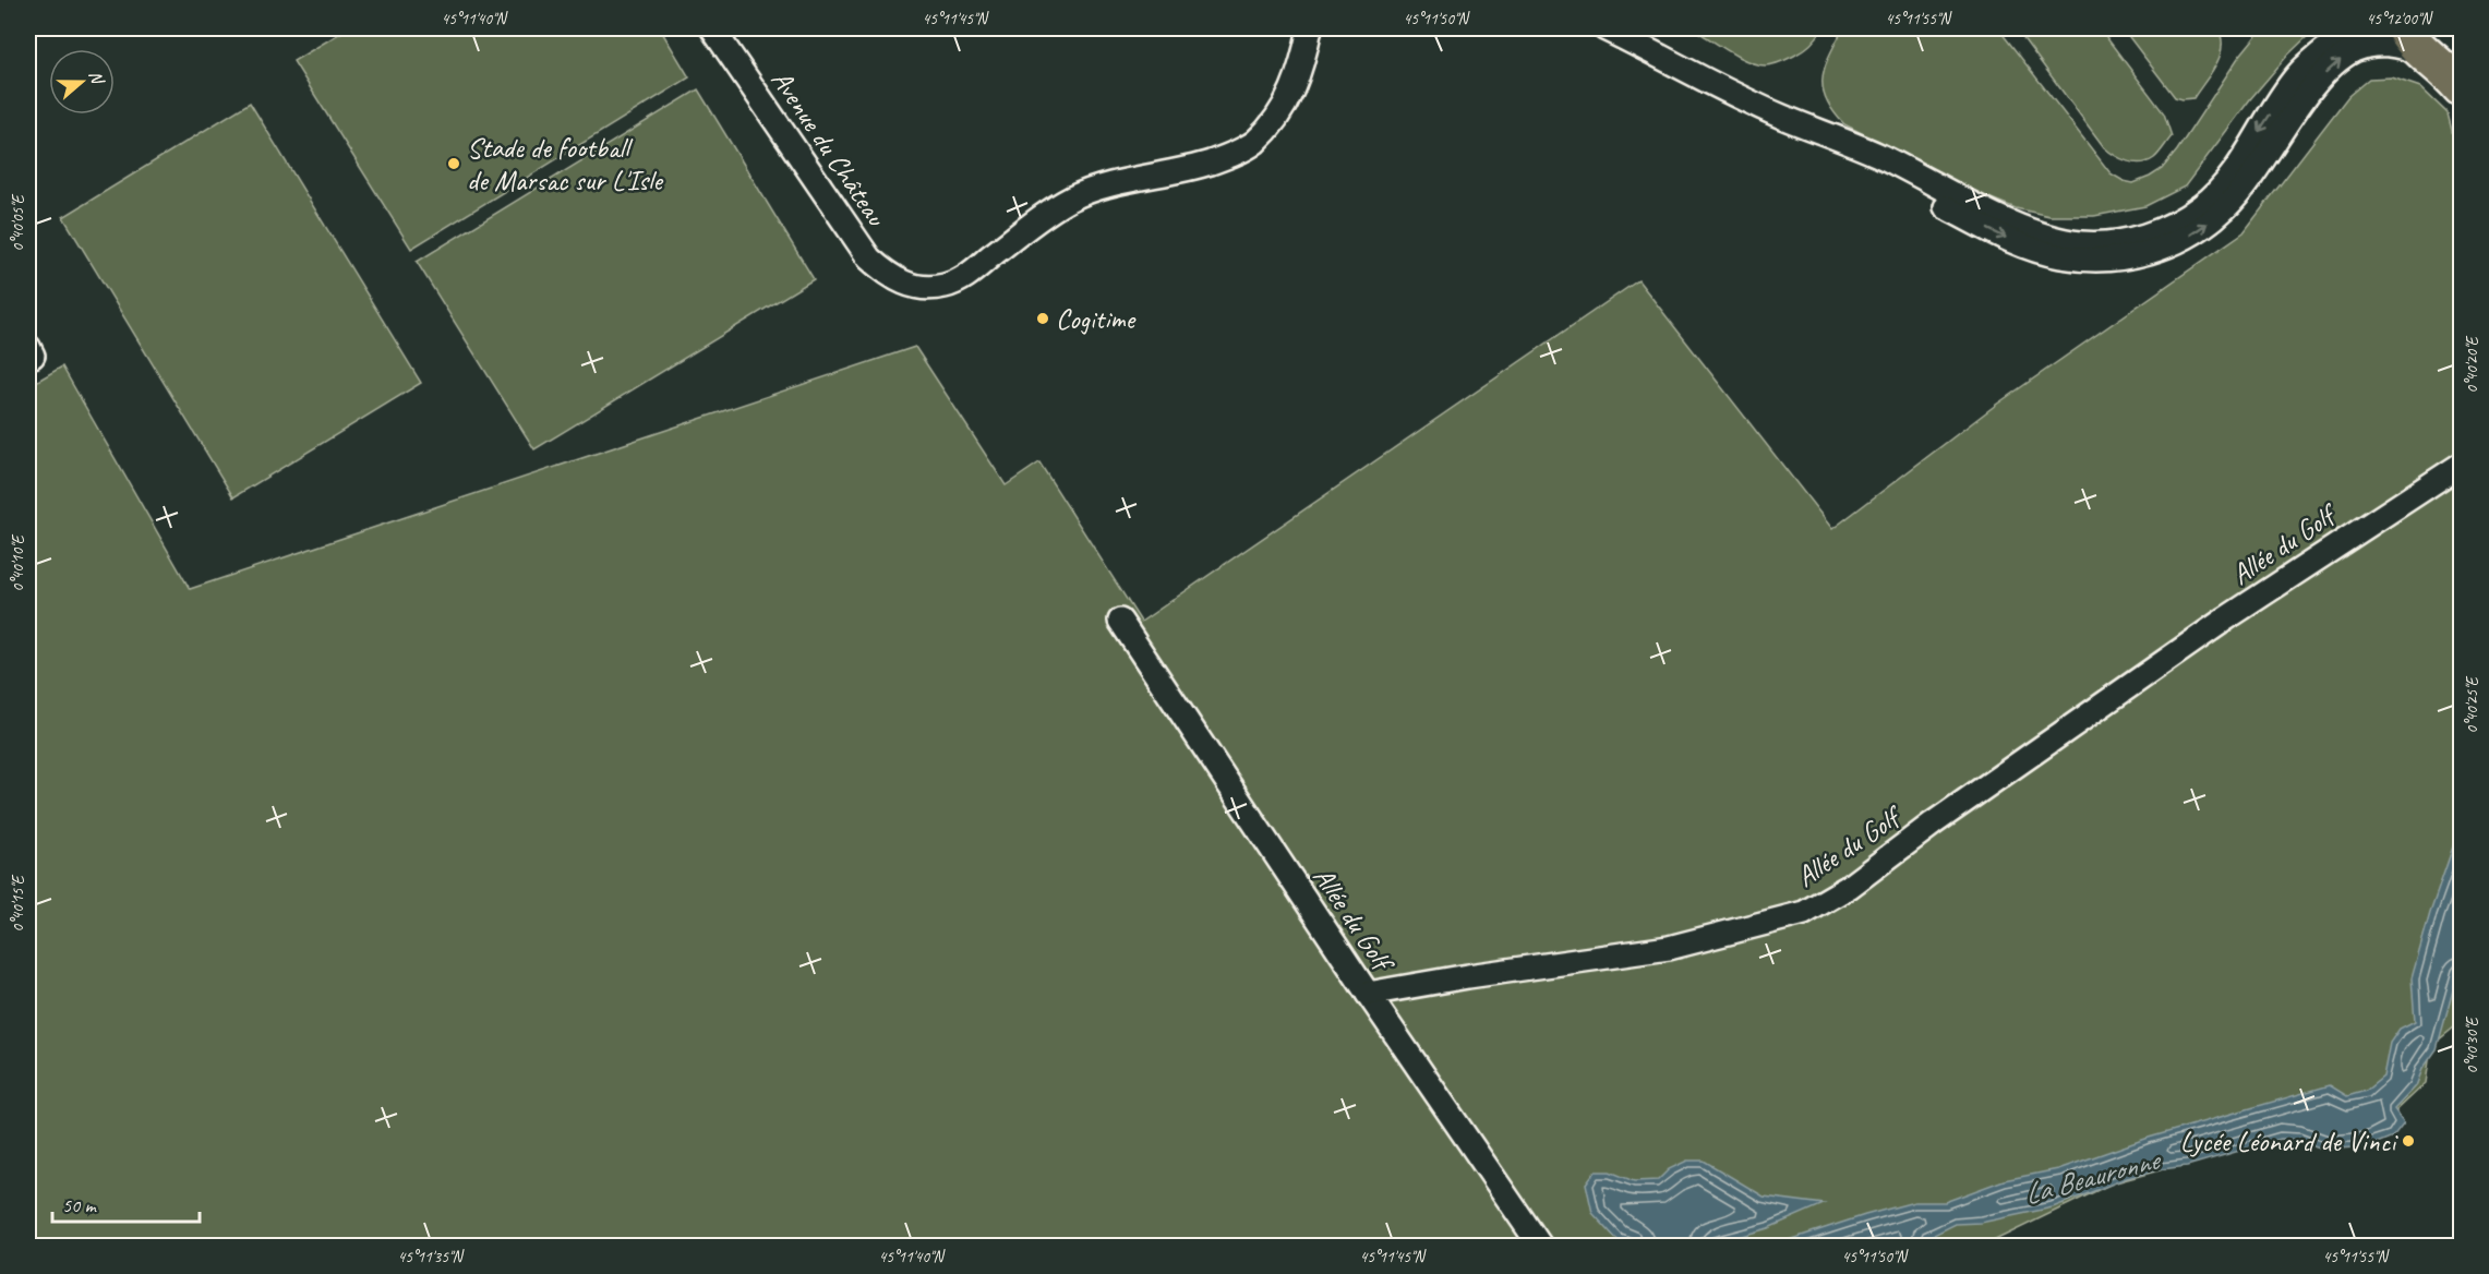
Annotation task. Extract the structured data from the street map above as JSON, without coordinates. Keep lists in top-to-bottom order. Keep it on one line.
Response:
{"streets":{"street":["Avenue du Château","Allée du Golf"]},"water":["La Beauronne"],"places":["Stade de football de Marsac sur L'Isle","Cogitime","Lycée Léonard de Vinci"],"scale_bar":"50 m","north":"right","coordinates":["45°11'40\"N","45°11'45\"N","45°11'50\"N","45°11'55\"N","45°12'00\"N","0°40'05\"E","0°40'20\"E","0°40'10\"E","0°40'25\"E","0°40'15\"E","0°40'30\"E","45°11'35\"N"]}
